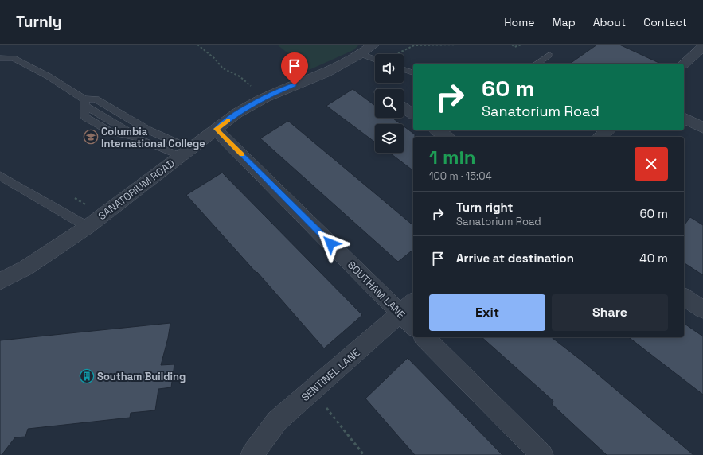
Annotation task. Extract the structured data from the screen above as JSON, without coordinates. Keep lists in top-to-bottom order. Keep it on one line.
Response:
{"streets":{"street":["SANATORIUM ROAD","SOUTHAM LANE","SENTINEL LANE"]},"crossings":[["SANATORIUM ROAD","SOUTHAM LANE"],["SOUTHAM LANE","SENTINEL LANE"]],"places":{"school or university":["Columbia International College"],"building":["Southam Building"]},"page":{"header":"Turnly","nav":["Home","Map","About","Contact"],"turn":["60 m","Sanatorium Road"],"heading":["1 min","100 m · 15:04"],"list":[{"name":"Turn right","note":"Sanatorium Road","value":"60 m"},{"name":"Arrive at destination","value":"40 m"}],"buttons":["Exit","Share"]}}
